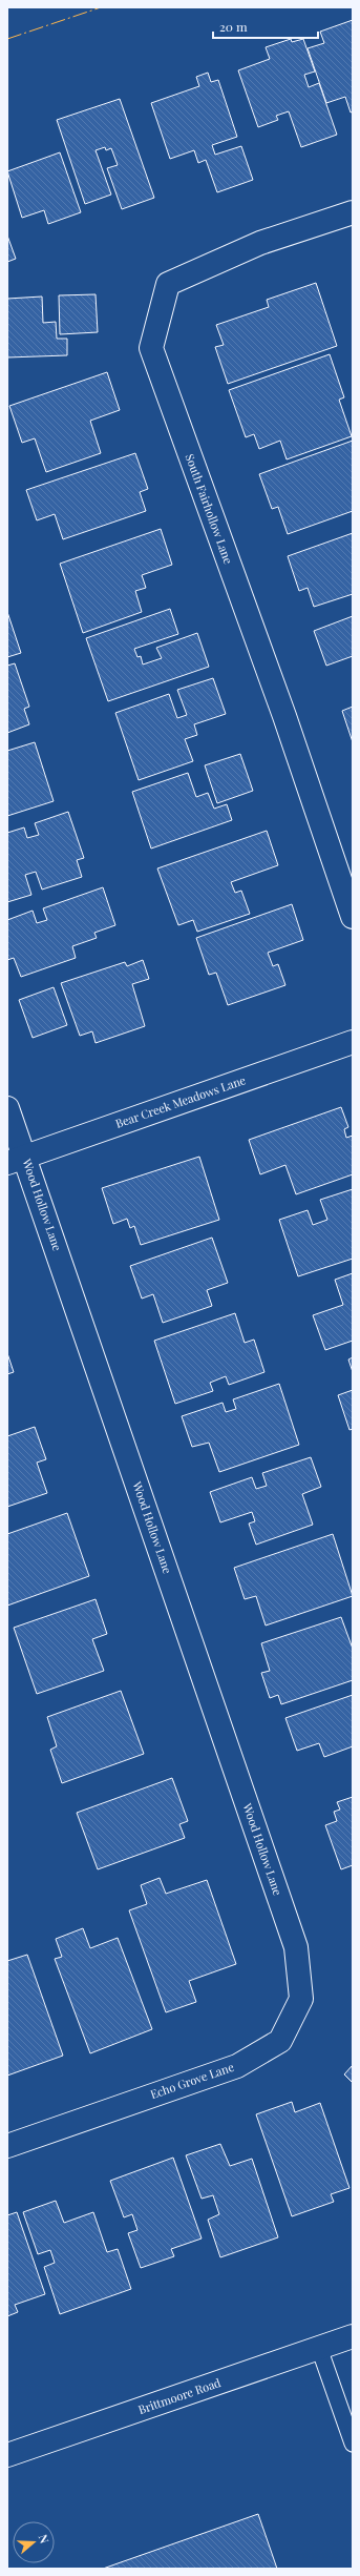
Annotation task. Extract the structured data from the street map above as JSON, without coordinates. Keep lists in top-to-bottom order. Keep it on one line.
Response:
{"streets":{"street":["South Fairhollow Lane","Bear Creek Meadows Lane","Wood Hollow Lane","Echo Grove Lane","Brittmoore Road"]},"crossings":[["Bear Creek Meadows Lane","Wood Hollow Lane"],["Wood Hollow Lane","Echo Grove Lane"]],"scale_bar":"20 m","north":"right"}
